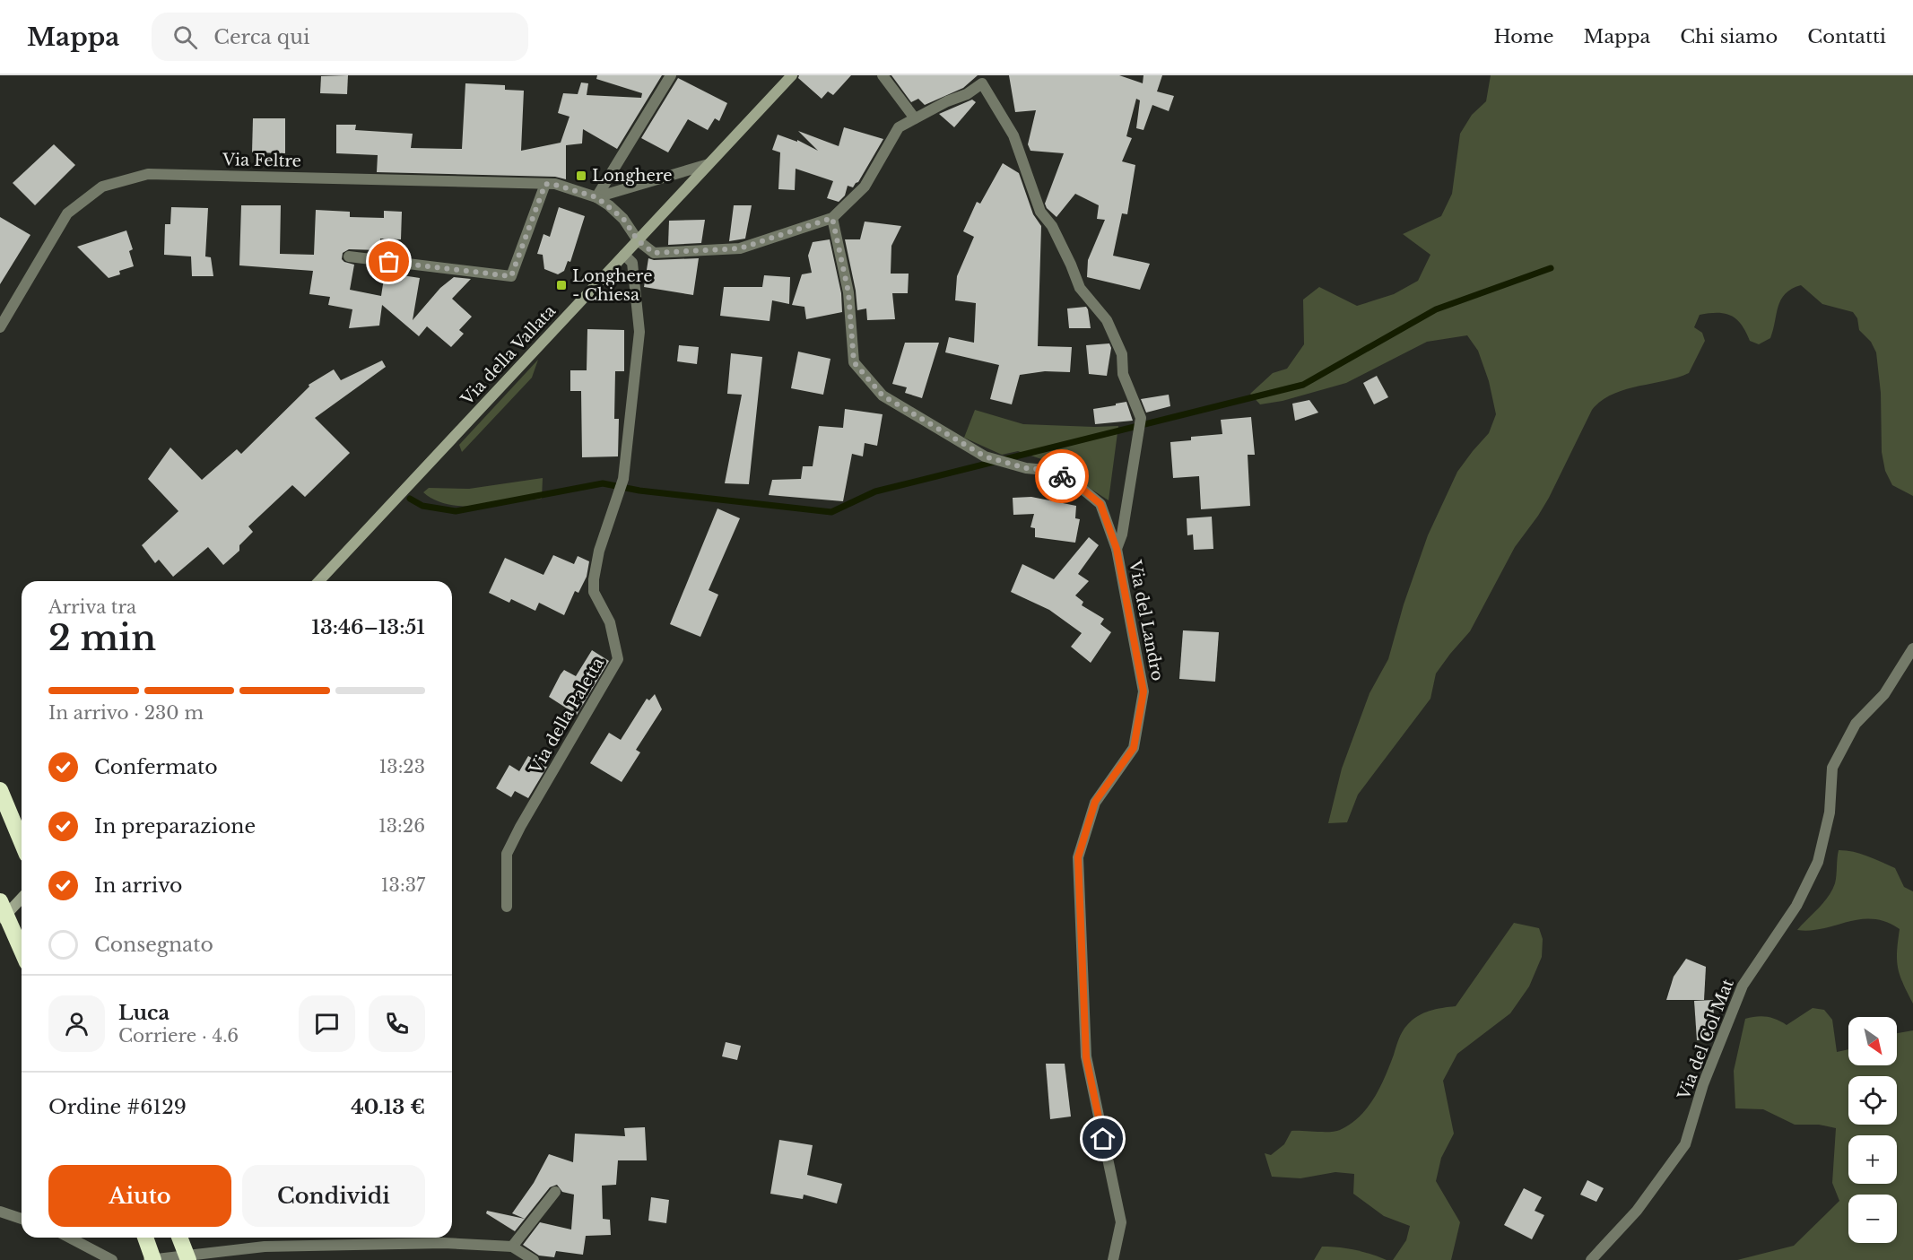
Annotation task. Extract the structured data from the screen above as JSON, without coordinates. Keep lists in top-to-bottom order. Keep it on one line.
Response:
{"streets":{"main road":["Via della Vallata"],"street":["Via Feltre","Via del Landro","Via della Paletta","Via del Col Mat"]},"crossings":[["Via Feltre","Via della Vallata"],["Via della Vallata","Via della Paletta"]],"places":{"transit":["Longhere","Longhere - Chiesa"]},"north":"bottom right","page":{"header":"Mappa","search":"Cerca qui","nav":["Home","Mappa","Chi siamo","Contatti"],"heading":["2 min","Arriva tra","13:46–13:51"],"panel":["Luca","Corriere · 4.6","Ordine #6129","40.13 €"],"bar":"In arrivo · 230 m","list":[["Confermato","13:23"],["In preparazione","13:26"],["In arrivo","13:37"],"Consegnato"],"map_buttons":["+","−"],"buttons":["Aiuto","Condividi"]}}
